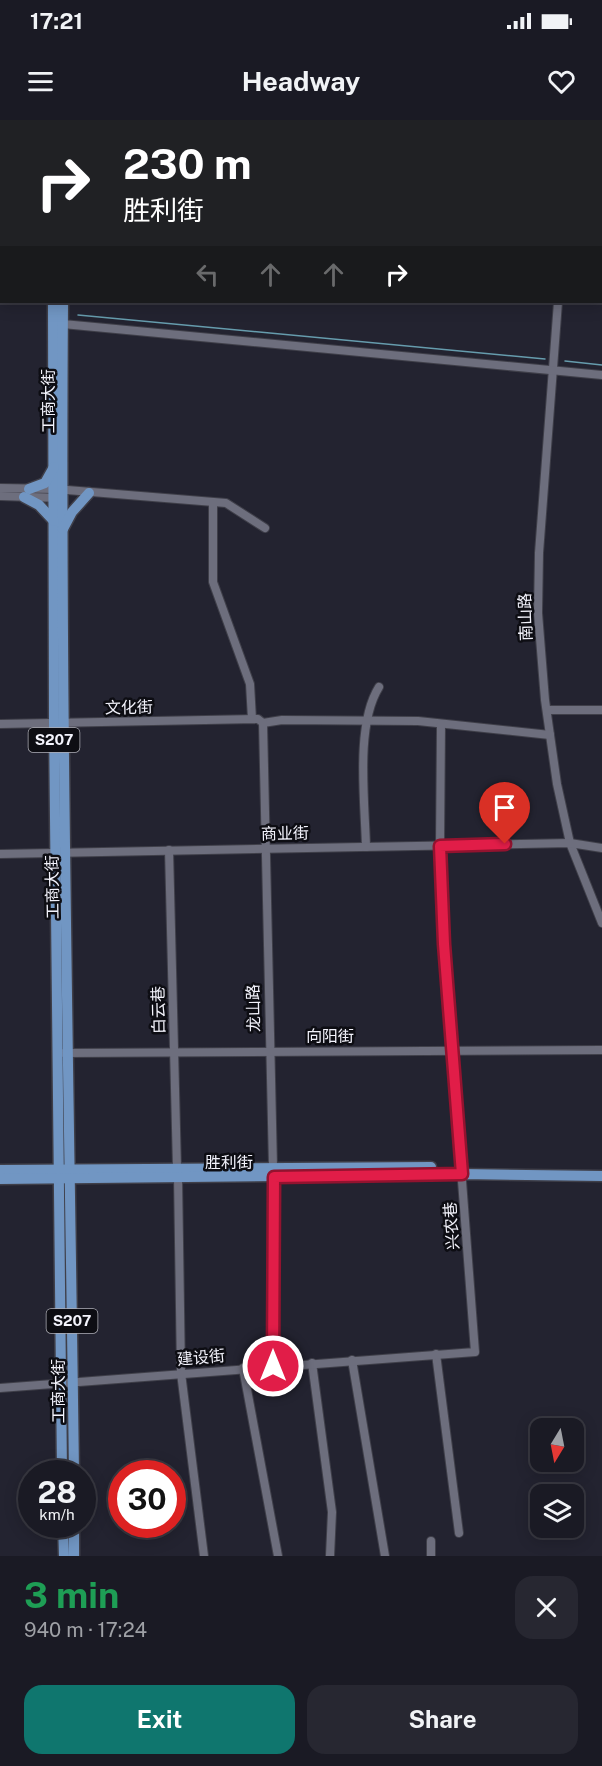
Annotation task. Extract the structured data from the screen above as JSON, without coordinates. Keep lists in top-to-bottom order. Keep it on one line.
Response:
{"streets":{"main road":["工商大街","S207","胜利街"],"street":["南山路","文化街","商业街","龙山路","白云巷","向阳街","兴农巷","建设街"]},"crossings":[["工商大街","文化街"],["工商大街","商业街"],["工商大街","向阳街"],["工商大街","胜利街"],["工商大街","建设街"],["南山路","文化街"],["南山路","商业街"],["文化街","龙山路"],["文化街","兴农巷"],["商业街","龙山路"],["商业街","白云巷"],["商业街","兴农巷"],["龙山路","向阳街"],["龙山路","胜利街"],["龙山路","建设街"],["白云巷","向阳街"],["白云巷","胜利街"],["白云巷","建设街"],["向阳街","兴农巷"],["胜利街","兴农巷"],["兴农巷","建设街"]],"north":"bottom","page":{"status":"17:21","header":"Headway","turn":["230 m","胜利街"],"speed":"28 km/h","limit":"30","heading":["3 min","940 m · 17:24"],"buttons":["Exit","Share"]}}
